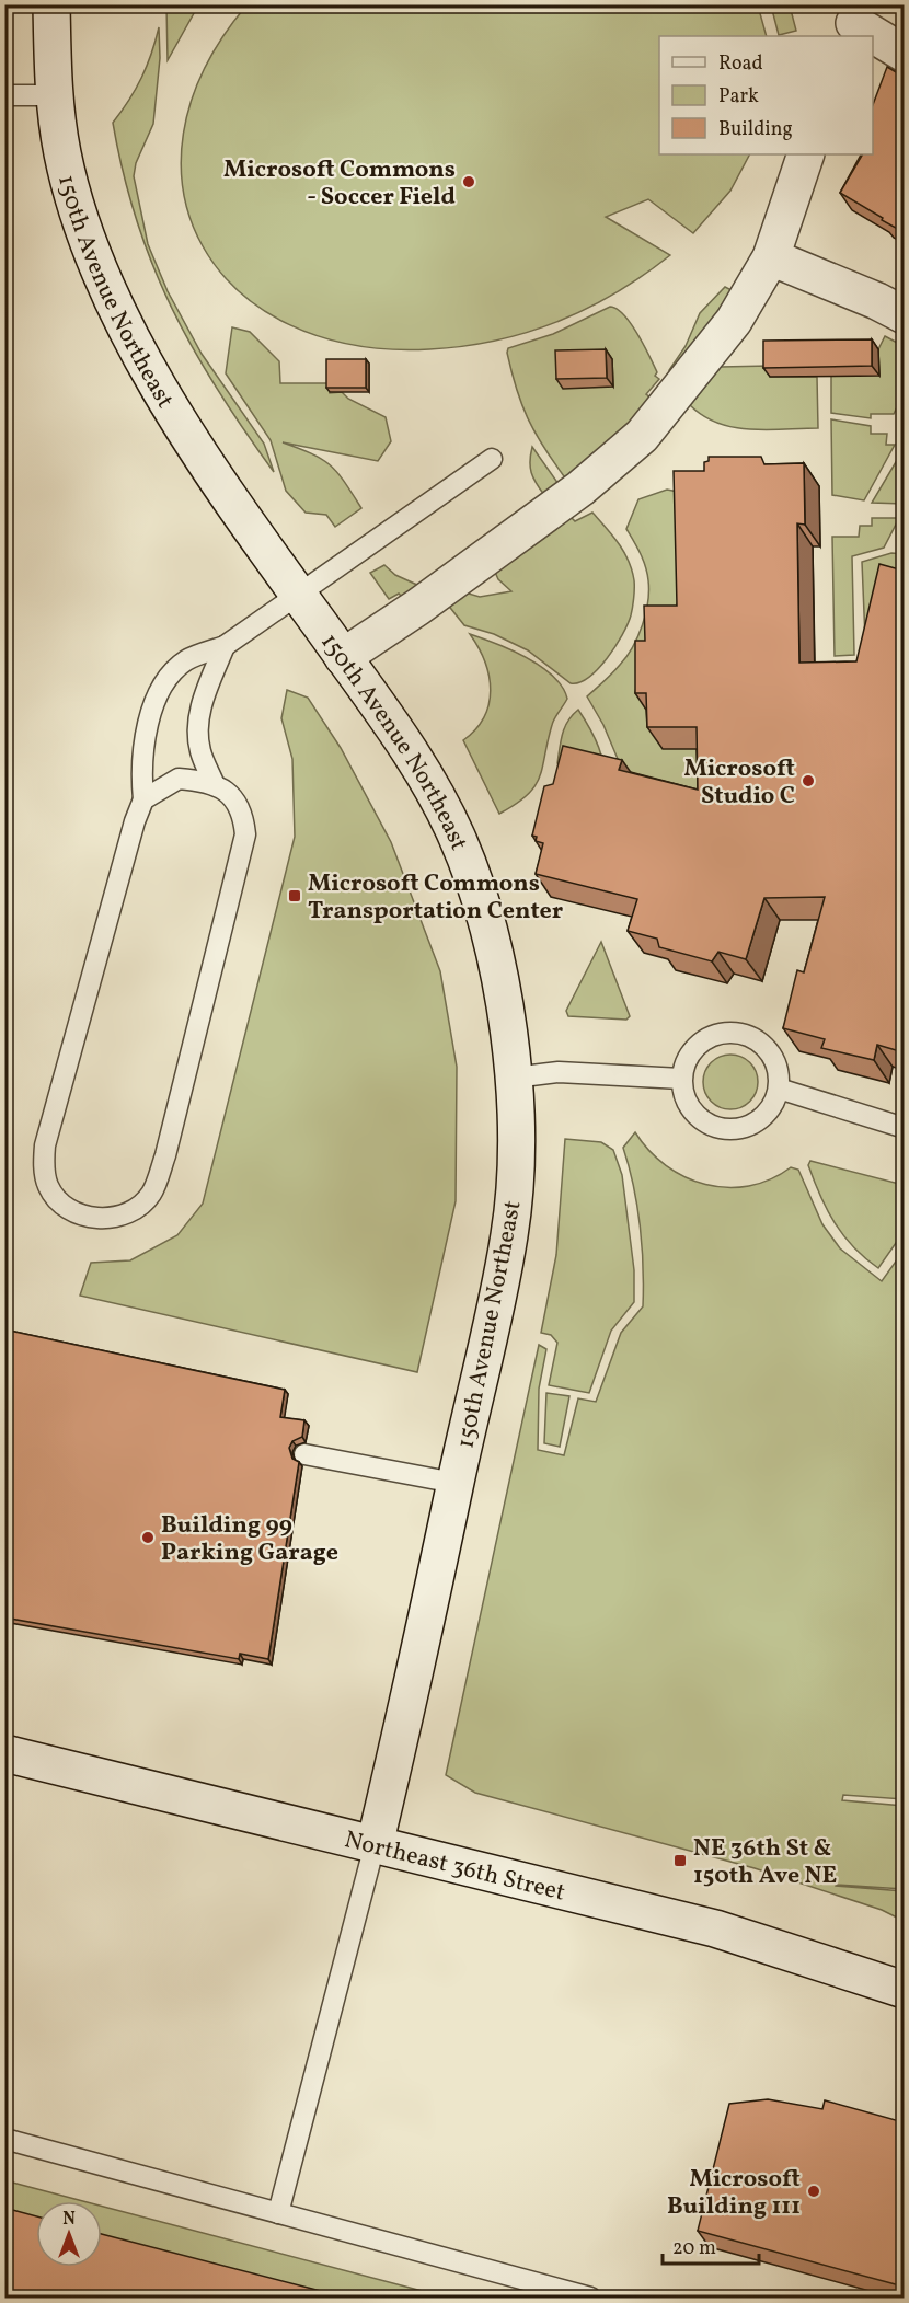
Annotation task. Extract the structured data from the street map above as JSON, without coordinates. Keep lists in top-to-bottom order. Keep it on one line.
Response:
{"streets":{"street":["150th Avenue Northeast","Northeast 36th Street"]},"crossings":[["150th Avenue Northeast","Northeast 36th Street"]],"places":{"other":["Microsoft Commons - Soccer Field","Microsoft Studio C","Building 99 Parking Garage","Microsoft Building 111"],"transit":["Microsoft Commons Transportation Center","NE 36th St & 150th Ave NE"]},"legend":["Road","Park","Building"],"scale_bar":"20 m","north":"top"}
